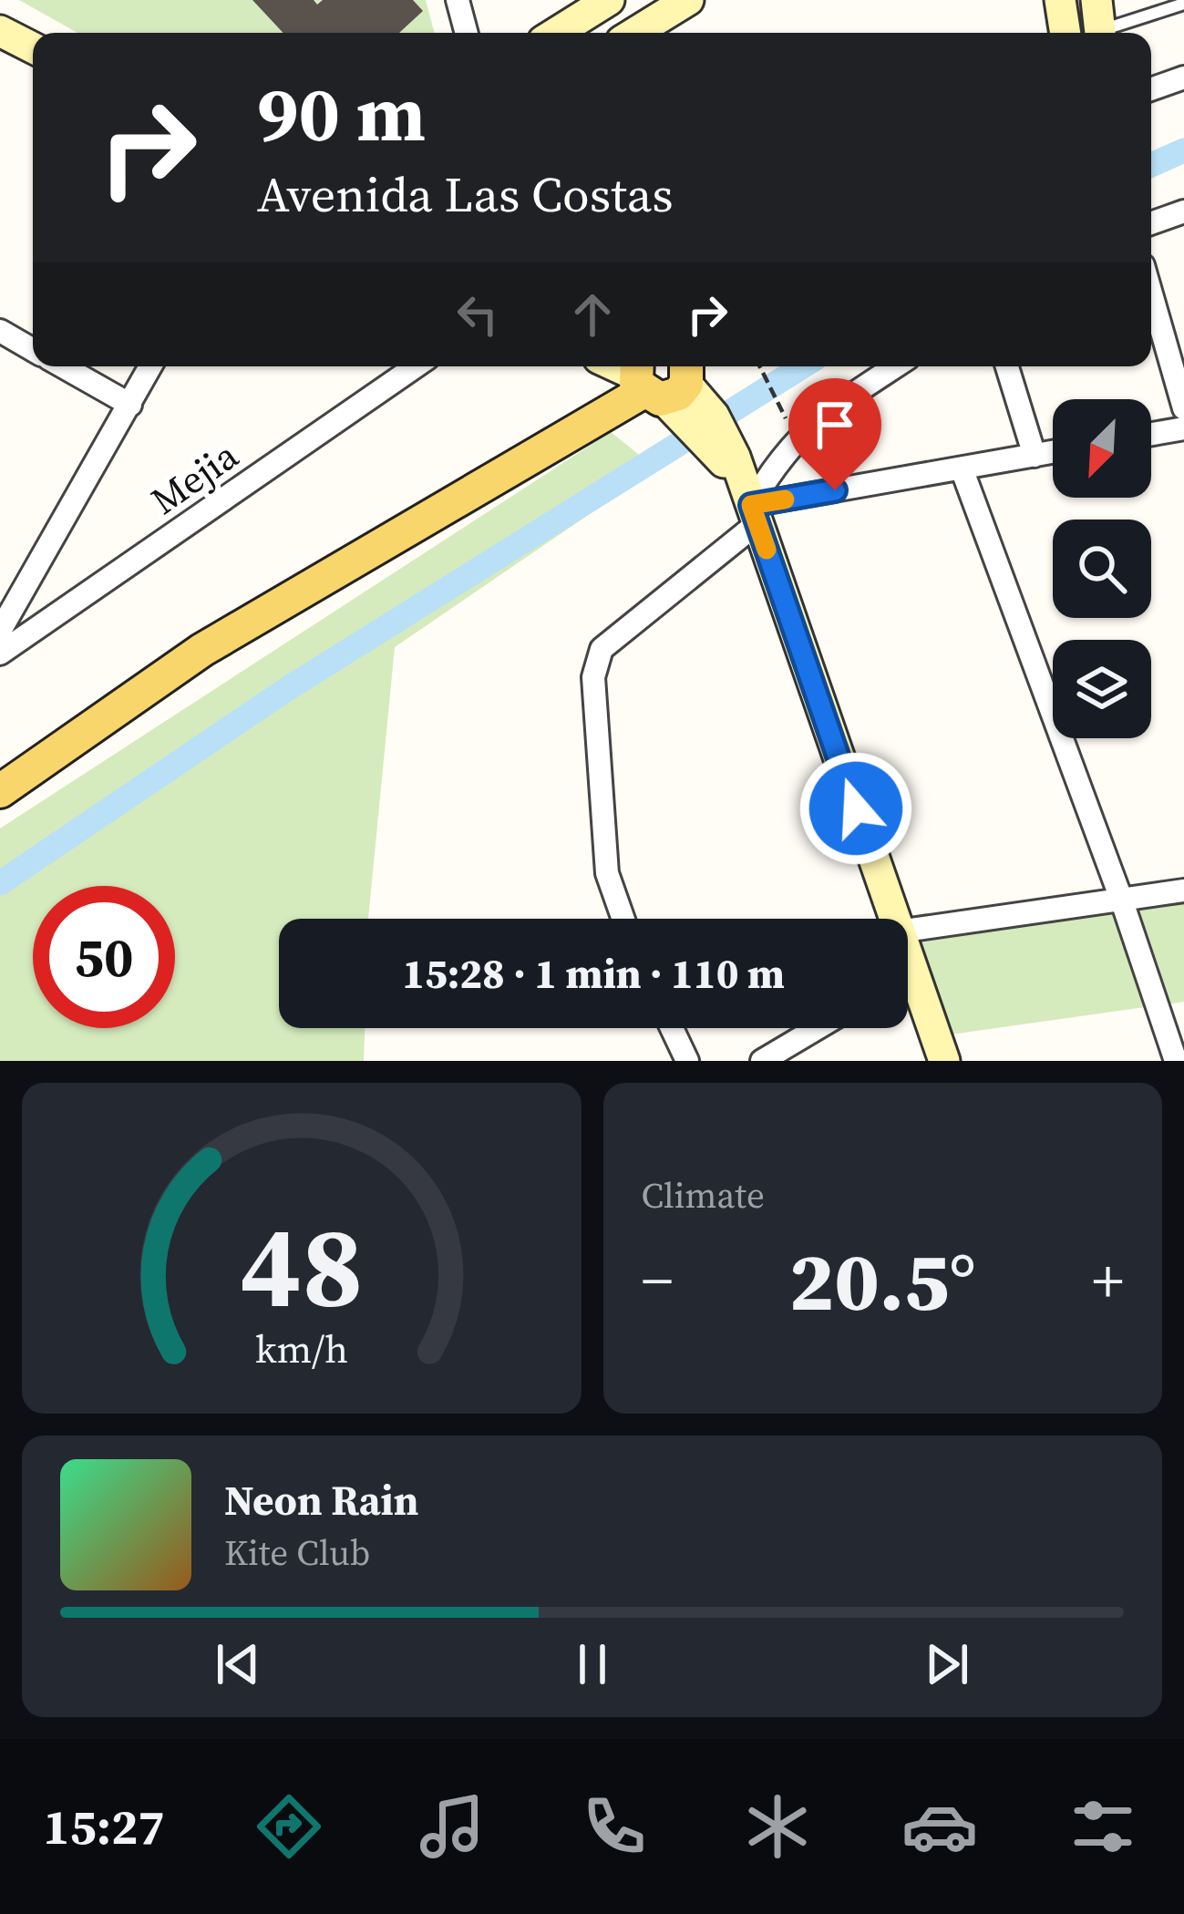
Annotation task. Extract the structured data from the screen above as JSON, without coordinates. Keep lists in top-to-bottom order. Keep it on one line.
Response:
{"streets":{"street":["Mejia"]},"north":"bottom left","page":{"turn":["90 m","Avenida Las Costas"],"limit":"50","trip":"15:28 · 1 min · 110 m","tile":"Climate","heat":["−","20.5°","+"],"song":["Neon Rain","Kite Club"],"tabs":"15:27","gauge":["48","km/h"]}}
